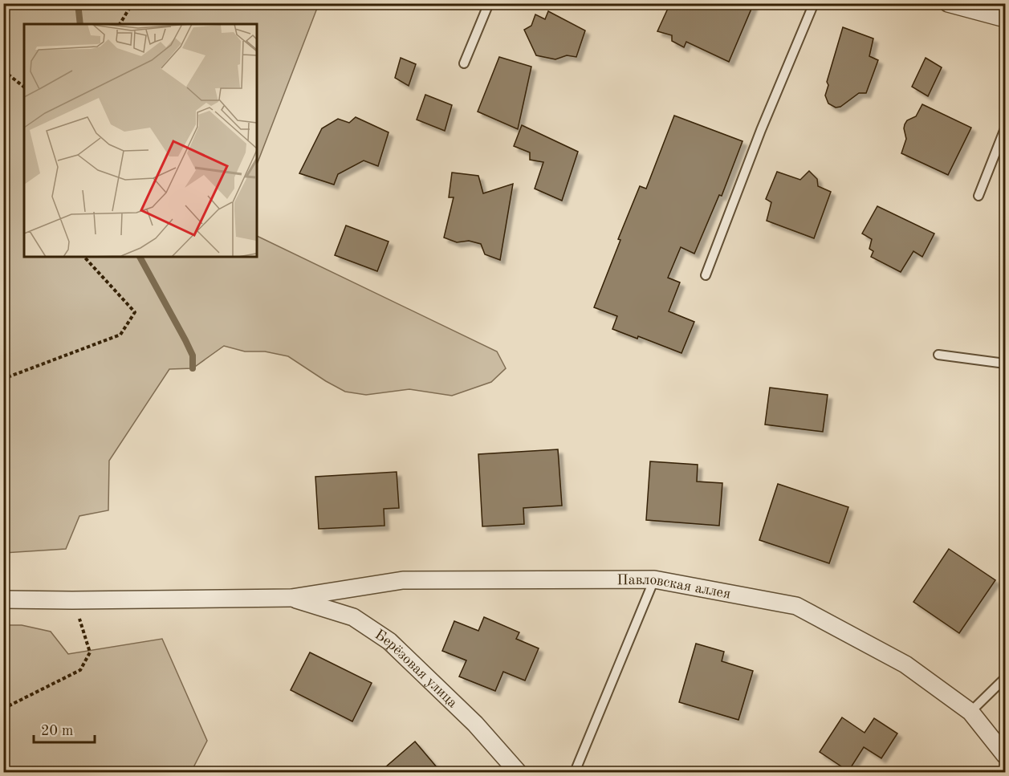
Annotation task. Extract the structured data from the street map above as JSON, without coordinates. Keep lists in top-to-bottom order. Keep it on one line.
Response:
{"streets":{"street":["Павловская аллея","Берёзовая улица"]},"crossings":[["Павловская аллея","Берёзовая улица"]],"scale_bar":"20 m"}
